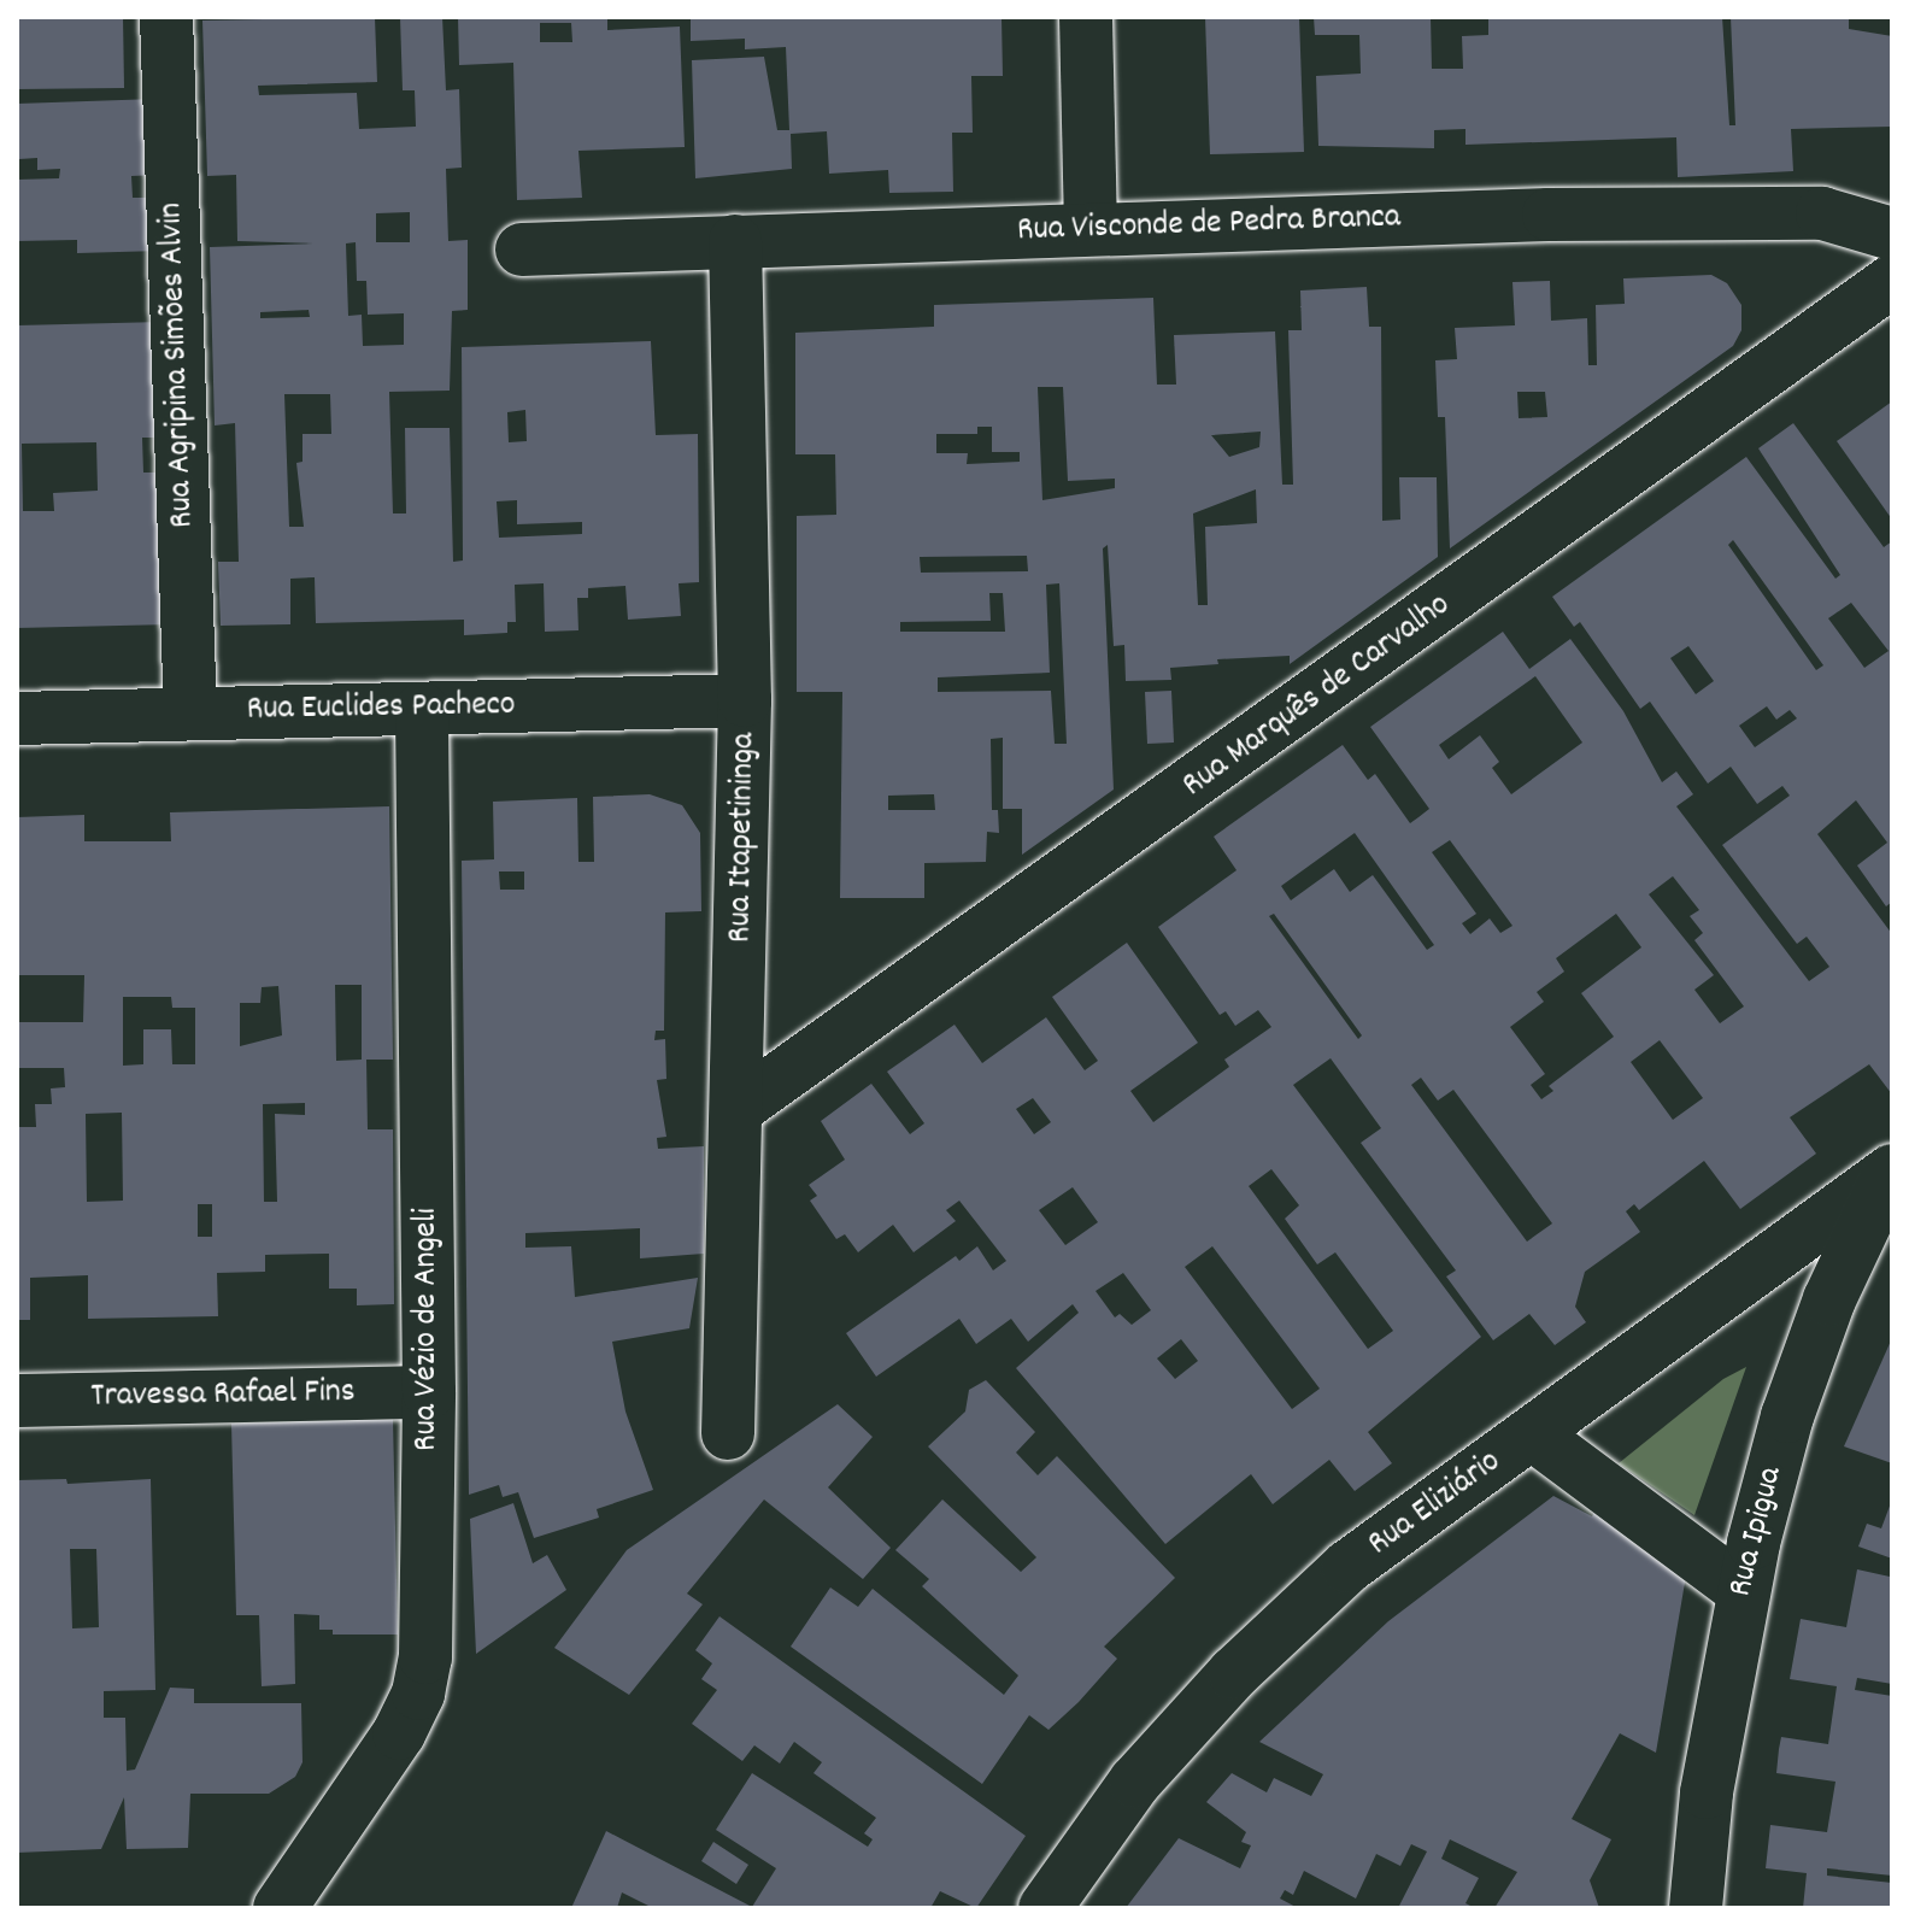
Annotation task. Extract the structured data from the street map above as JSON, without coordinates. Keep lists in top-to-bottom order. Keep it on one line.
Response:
{"streets":{"street":["Rua Visconde de Pedra Branca","Rua Agripina Simões Alvin","Rua Marquês de Carvalho","Rua Euclides Pacheco","Rua Itapetininga","Rua Vézio de Angeli","Travessa Rafael Fins","Rua Eliziário","Rua Ipigua"]},"crossings":[["Rua Visconde de Pedra Branca","Rua Itapetininga"],["Rua Agripina Simões Alvin","Rua Euclides Pacheco"],["Rua Marquês de Carvalho","Rua Itapetininga"],["Rua Euclides Pacheco","Rua Itapetininga"],["Rua Euclides Pacheco","Rua Vézio de Angeli"],["Rua Vézio de Angeli","Travessa Rafael Fins"],["Rua Eliziário","Rua Ipigua"]]}
